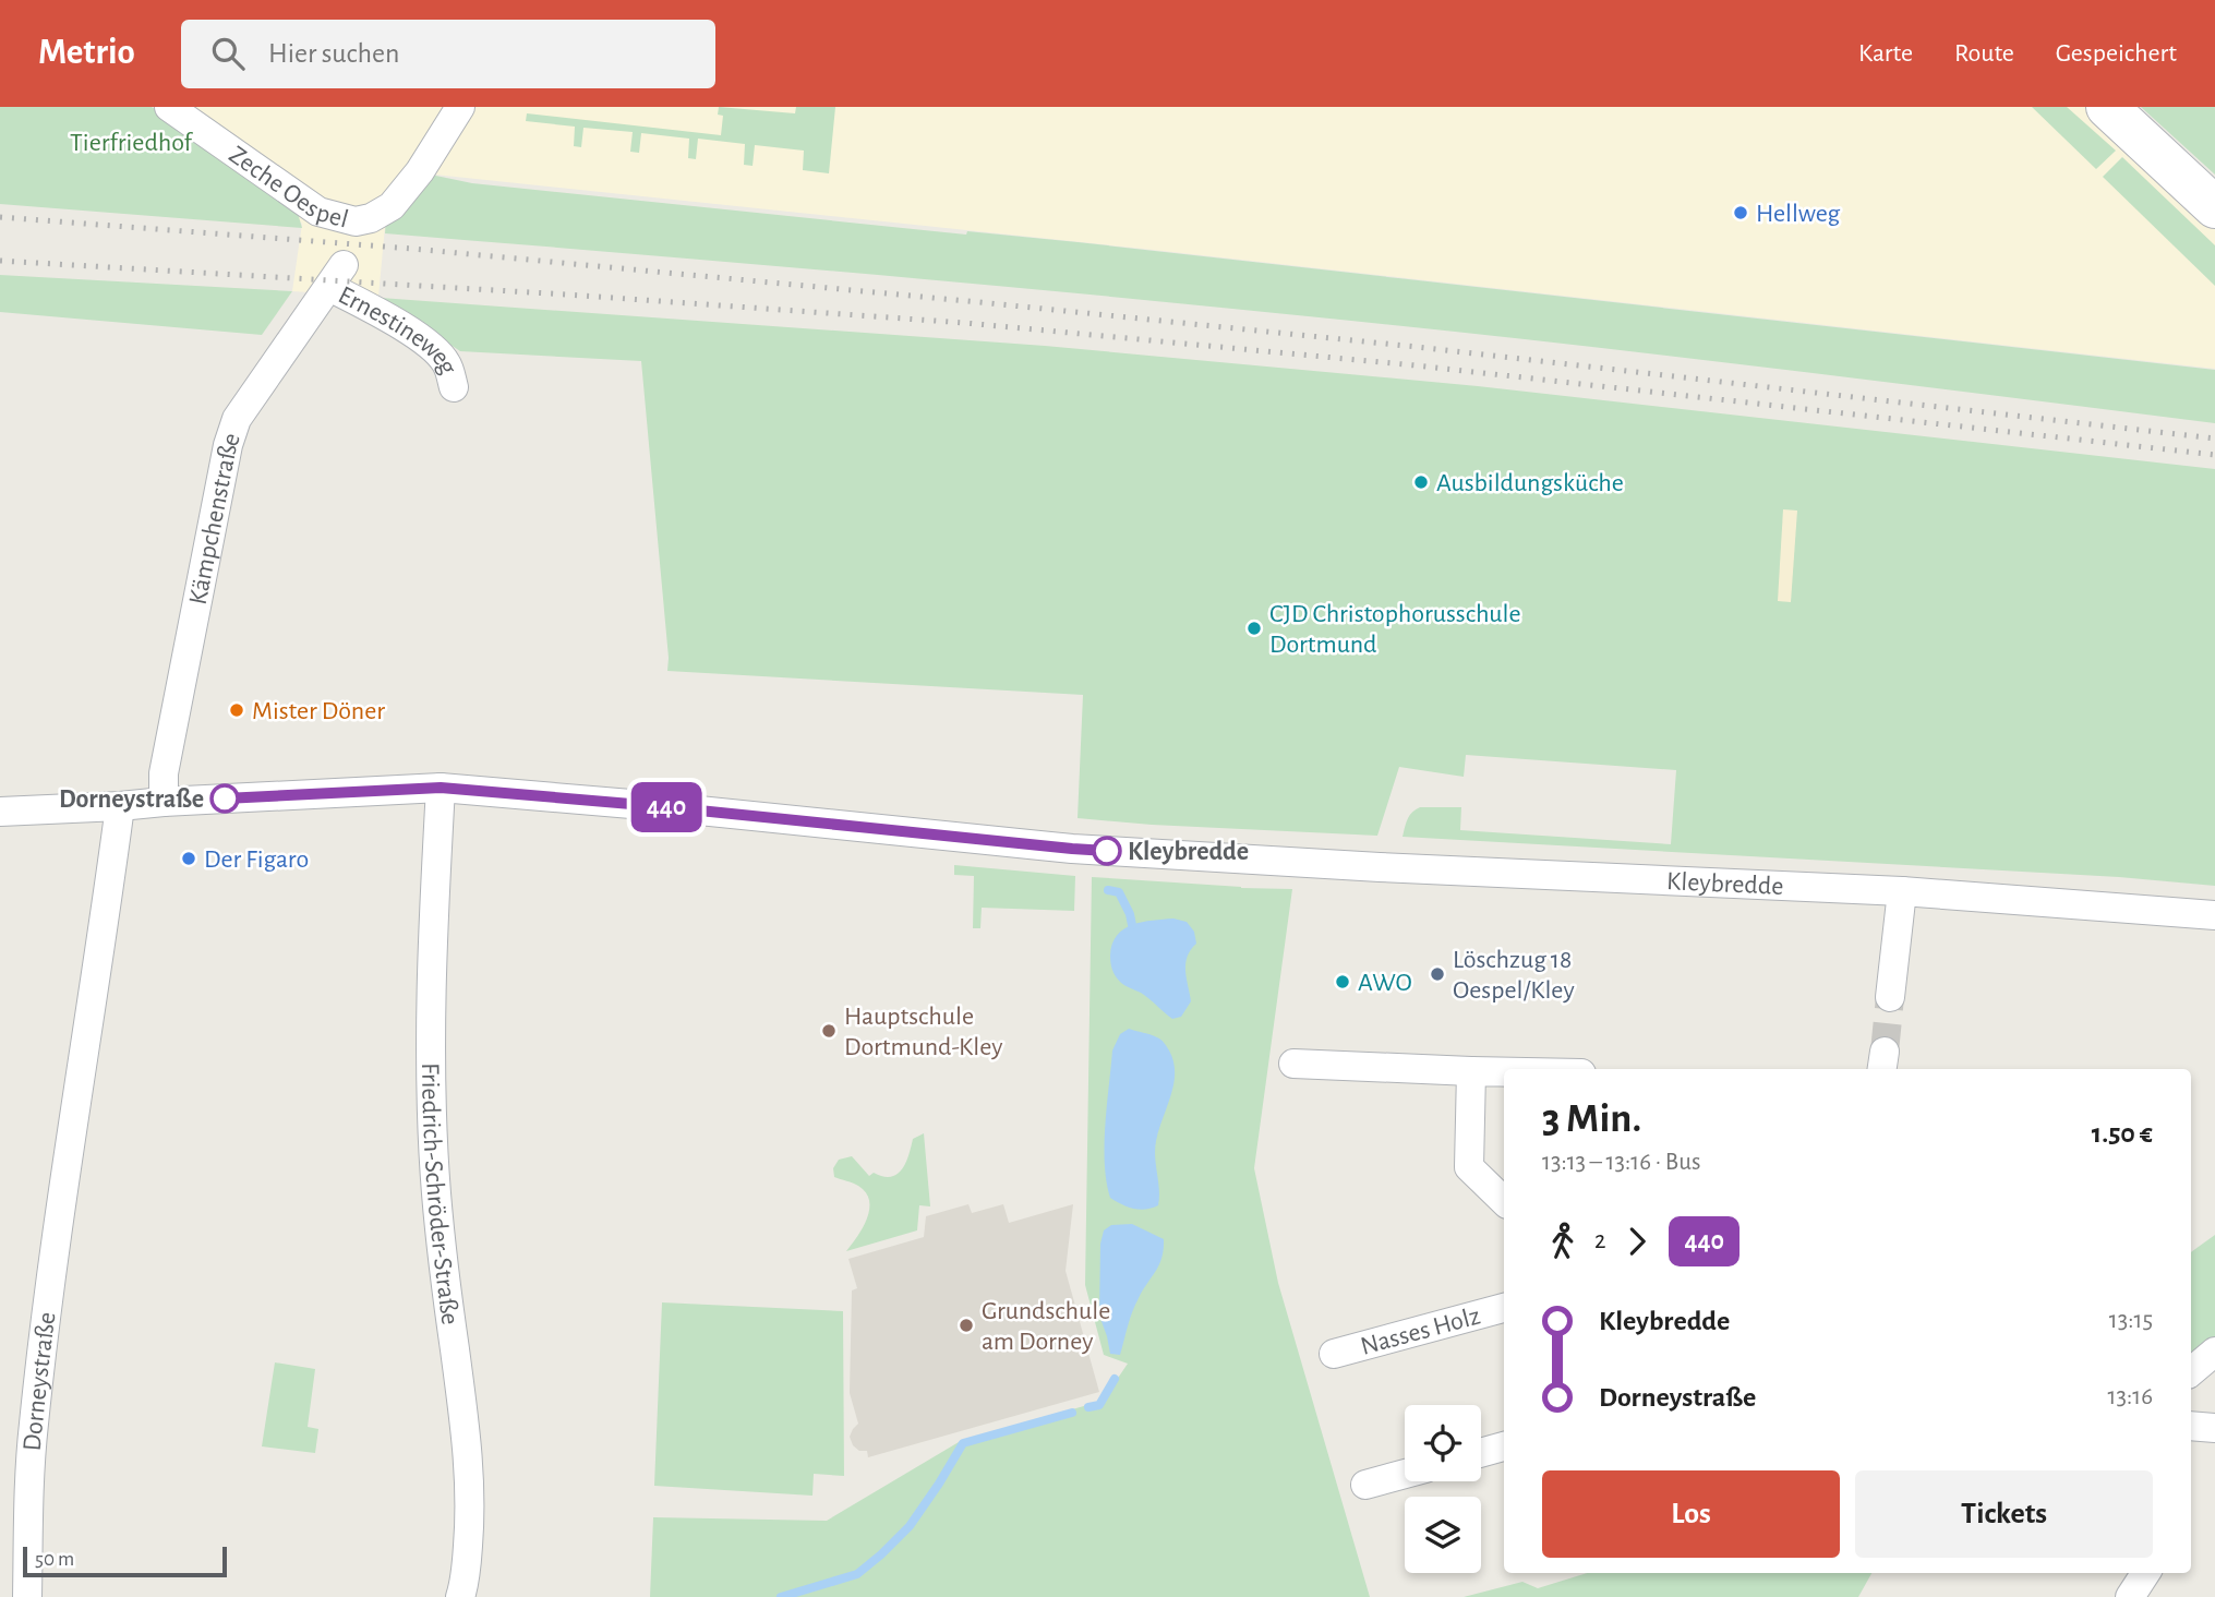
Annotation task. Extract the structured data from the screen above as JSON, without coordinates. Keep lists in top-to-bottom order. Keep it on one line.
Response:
{"streets":{"street":["Zeche Oespel","Ernestineweg","Kämpchenstraße","Kleybredde","Friedrich-Schröder-Straße","Nasses Holz","Dorneystraße"]},"crossings":[["Ernestineweg","Kämpchenstraße"],["Kämpchenstraße","Kleybredde"],["Kleybredde","Friedrich-Schröder-Straße"],["Kleybredde","Dorneystraße"]],"parks":["Tierfriedhof"],"places":["Hellweg","Ausbildungsküche","CJD Christophorusschule Dortmund","Mister Döner","Dorneystraße","Kleybredde","Der Figaro","Löschzug 18 Oespel/Kley","AWO","Hauptschule Dortmund-Kley","Grundschule am Dorney"],"lines":["bus line 440"],"scale_bar":"50 m","page":{"header":"Metrio","search":"Hier suchen","nav":["Karte","Route","Gespeichert"],"on_map":"440","heading":["3 Min.","13:13 – 13:16 · Bus","1.50 €"],"legs":["2","440"],"list":[{"name":"Kleybredde","value":"13:15"},{"name":"Dorneystraße","value":"13:16"}],"buttons":["Los","Tickets"],"scale":"50 m"}}
